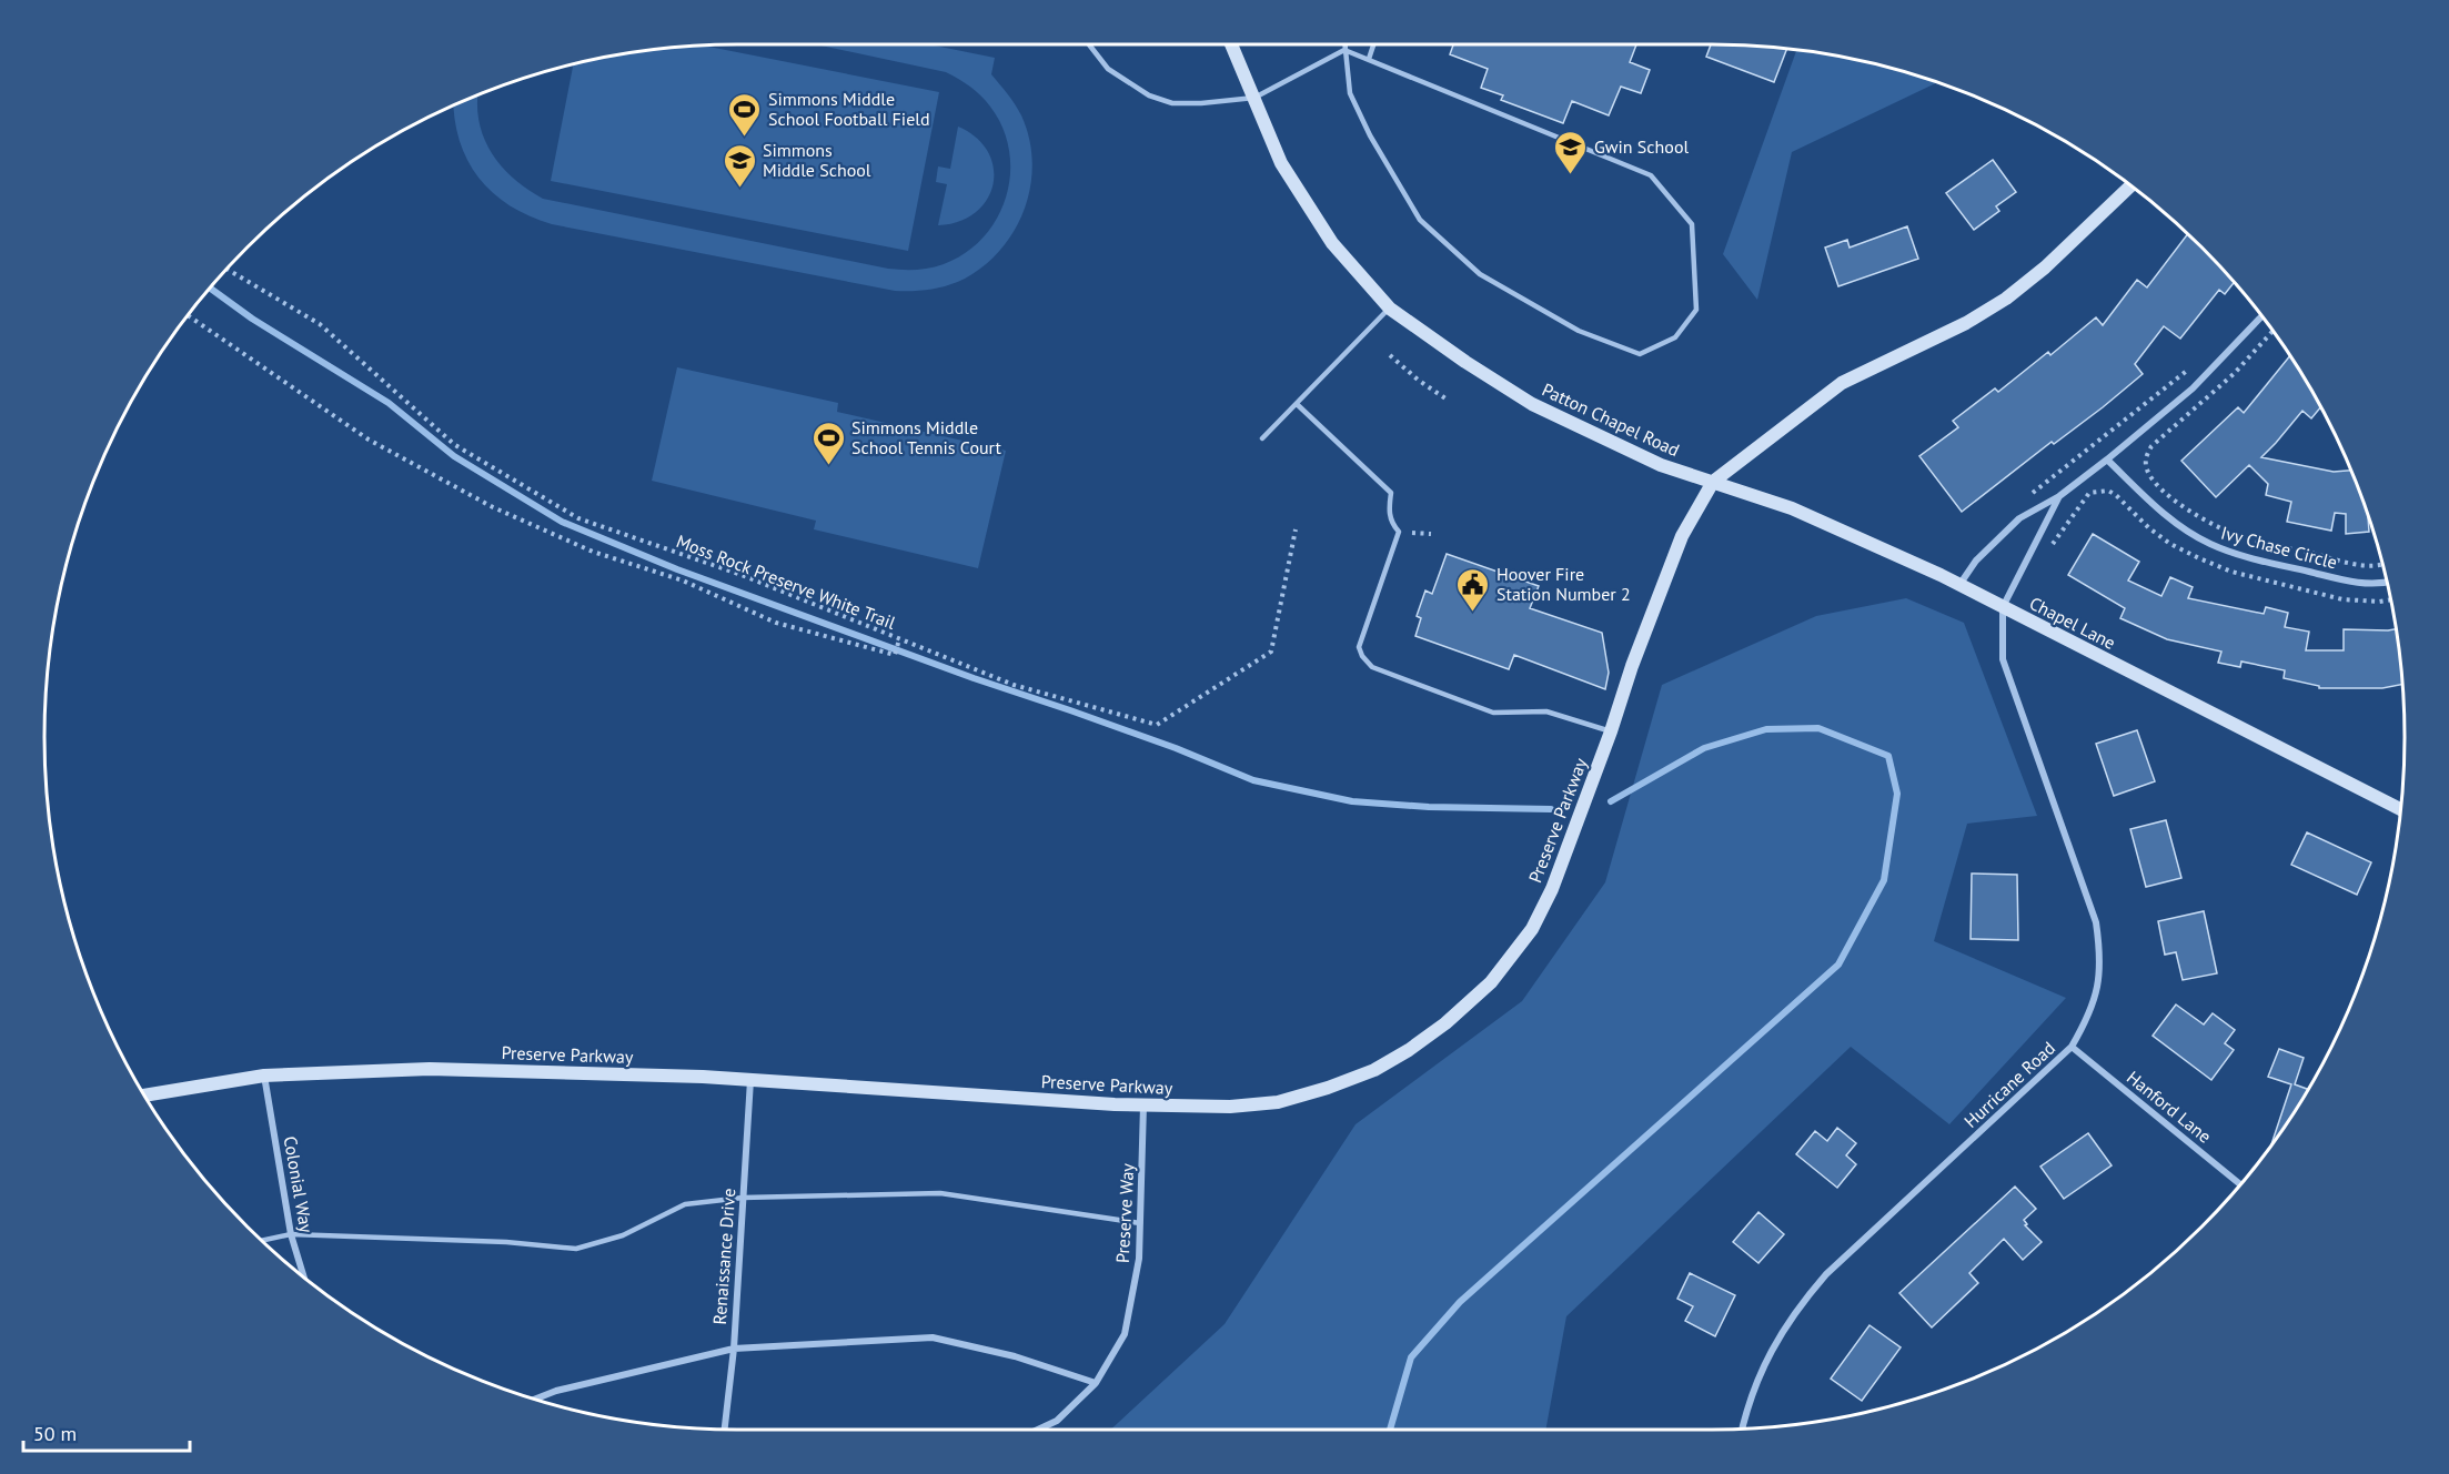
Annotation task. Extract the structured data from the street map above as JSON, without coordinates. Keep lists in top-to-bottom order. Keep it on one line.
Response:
{"streets":{"street":["Patton Chapel Road","Ivy Chase Circle","Chapel Lane","Preserve Parkway","Hurricane Road","Hanford Lane","Colonial Way","Preserve Way","Renaissance Drive"],"path":["Moss Rock Preserve White Trail"]},"crossings":[["Patton Chapel Road","Chapel Lane"],["Patton Chapel Road","Preserve Parkway"],["Chapel Lane","Preserve Parkway"],["Chapel Lane","Hurricane Road"],["Preserve Parkway","Colonial Way"],["Preserve Parkway","Preserve Way"],["Preserve Parkway","Renaissance Drive"],["Hurricane Road","Hanford Lane"]],"places":{"sports":["Simmons Middle School Football Field","Simmons Middle School Tennis Court"],"school or university":["Gwin School","Simmons Middle School"],"public building":["Hoover Fire Station Number 2"]},"scale_bar":"50 m"}
